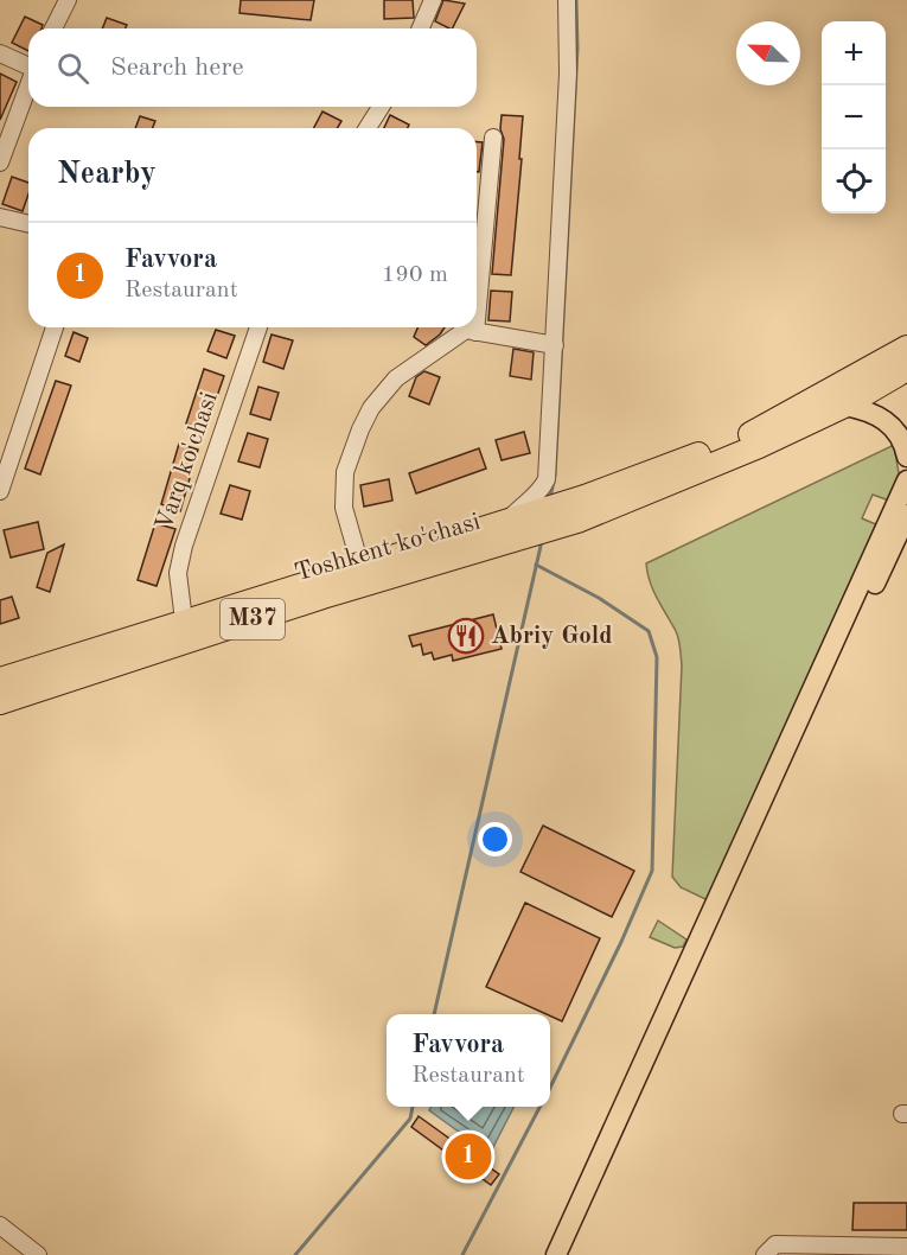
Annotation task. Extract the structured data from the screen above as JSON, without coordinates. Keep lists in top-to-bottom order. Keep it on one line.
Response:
{"streets":{"highway":["Toshkent ko'chasi","M37"],"street":["Varq ko'chasi"]},"crossings":[["Varq ko'chasi","Toshkent ko'chasi"],["Toshkent ko'chasi","M37"]],"places":{"restaurant":["Abriy Gold"]},"north":"top left","page":{"map_buttons":["+","−"],"search":"Search here","heading":"Nearby","list":[{"mark":"1","name":"Favvora","note":"Restaurant","value":"190 m"}],"popup":["Favvora","Restaurant"],"pins":"1"}}
